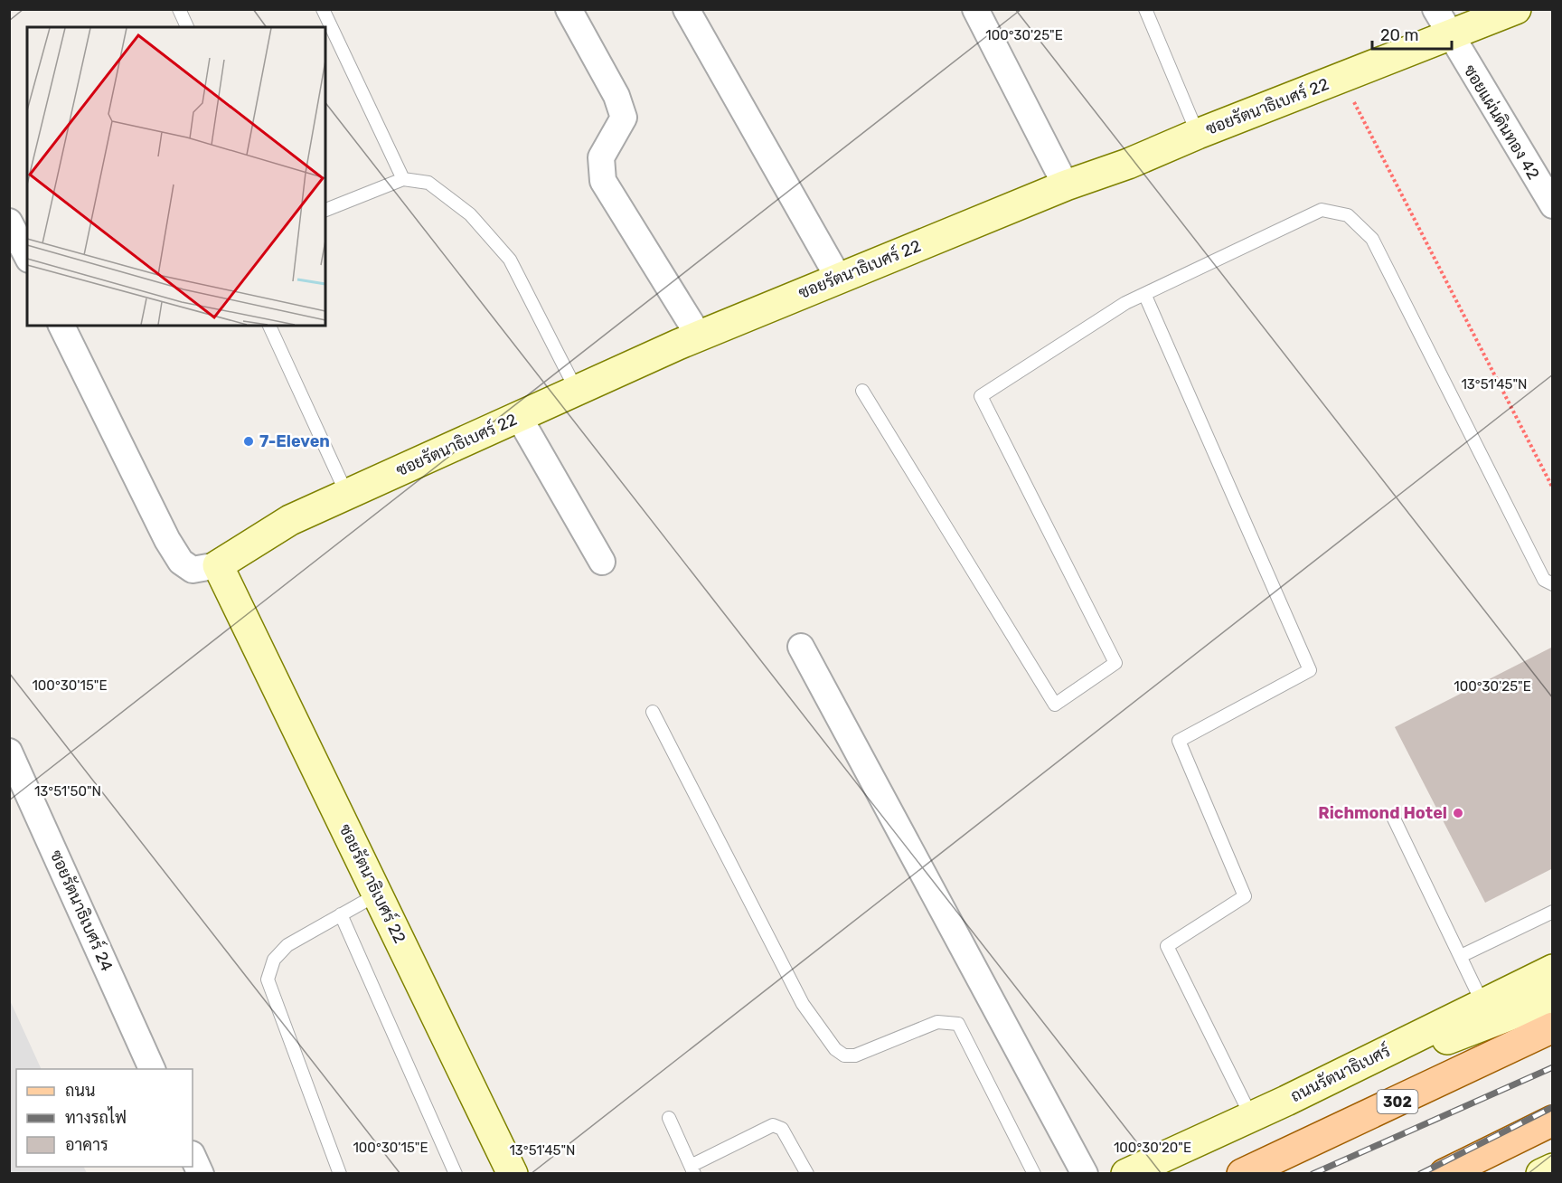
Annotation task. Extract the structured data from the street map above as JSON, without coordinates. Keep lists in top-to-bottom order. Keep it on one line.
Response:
{"streets":{"main road":["302"],"street":["ซอยรัตนาธิเบศร์ 22","ซอยแผ่นดินทอง 42","ซอยรัตนาธิเบศร์ 24","ถนนรัตนาธิเบศร์"]},"crossings":[["ซอยรัตนาธิเบศร์ 22","ซอยแผ่นดินทอง 42"]],"places":["7-Eleven","Richmond Hotel"],"legend":["ถนน","ทางรถไฟ","อาคาร"],"scale_bar":"20 m","coordinates":["100°30'25\"E","13°51'45\"N","100°30'15\"E","13°51'50\"N","100°30'20\"E"]}
